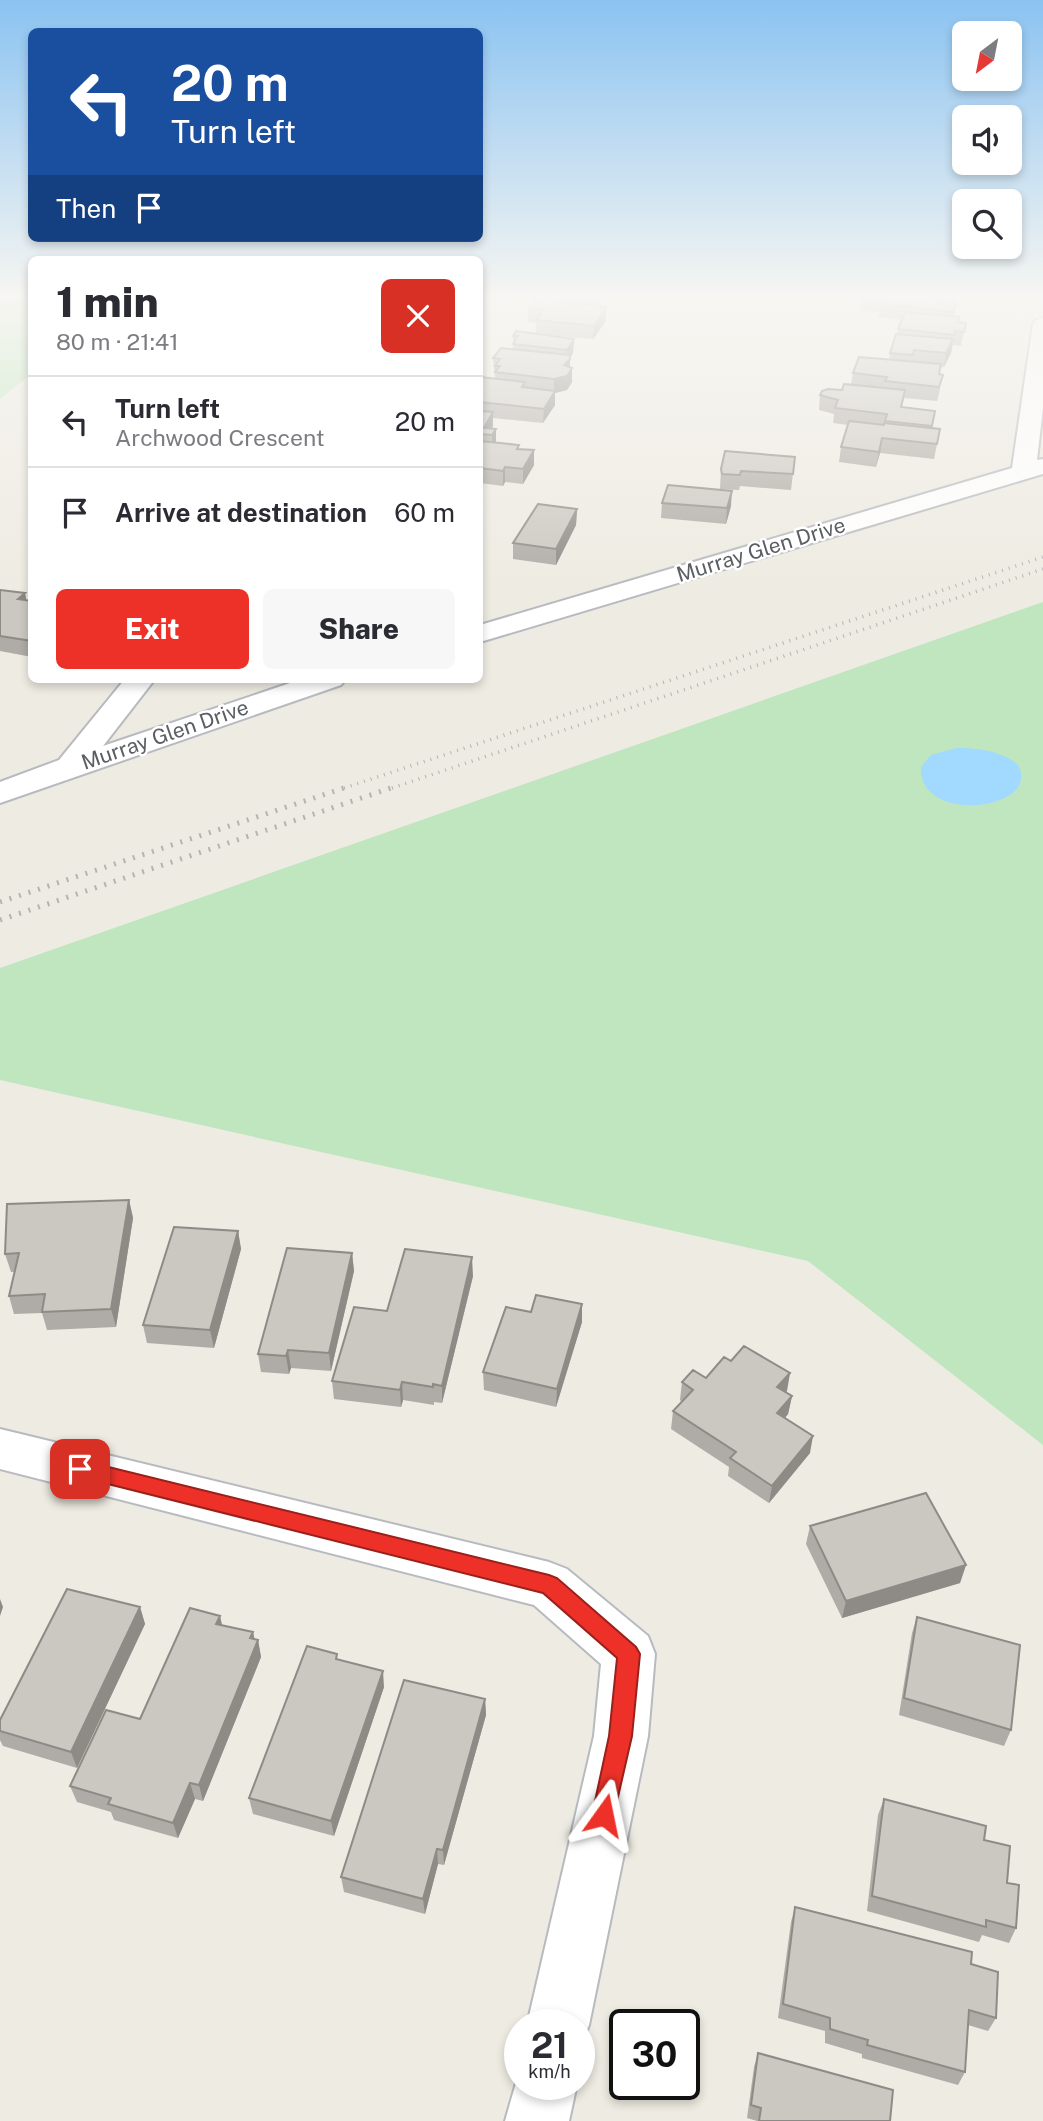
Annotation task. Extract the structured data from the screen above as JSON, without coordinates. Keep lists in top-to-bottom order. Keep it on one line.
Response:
{"streets":{"street":["Murray Glen Drive"]},"north":"bottom left","page":{"turn":["20 m","Turn left"],"then":"Then","heading":["1 min","80 m · 21:41"],"list":[{"name":"Turn left","note":"Archwood Crescent","value":"20 m"},{"name":"Arrive at destination","value":"60 m"}],"buttons":["Exit","Share"],"speed":"21 km/h","limit":"30"}}
